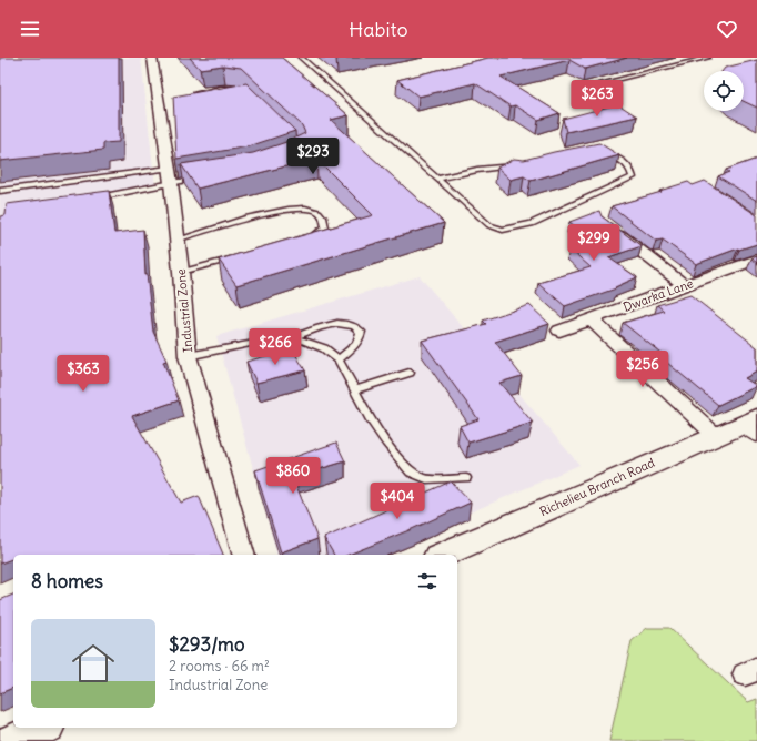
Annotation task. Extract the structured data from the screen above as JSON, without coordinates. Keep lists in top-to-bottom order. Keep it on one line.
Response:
{"streets":{"main road":["Richelieu Branch Road"],"street":["Dwarka Lane","Industrial Zone"]},"page":{"header":"Habito","price":["$263","$293","$299","$266","$256","$363","$860","$404"],"heading":"8 homes","list":[{"name":"$293/mo","note":"2 rooms · 66 m² · Industrial Zone"}]}}
